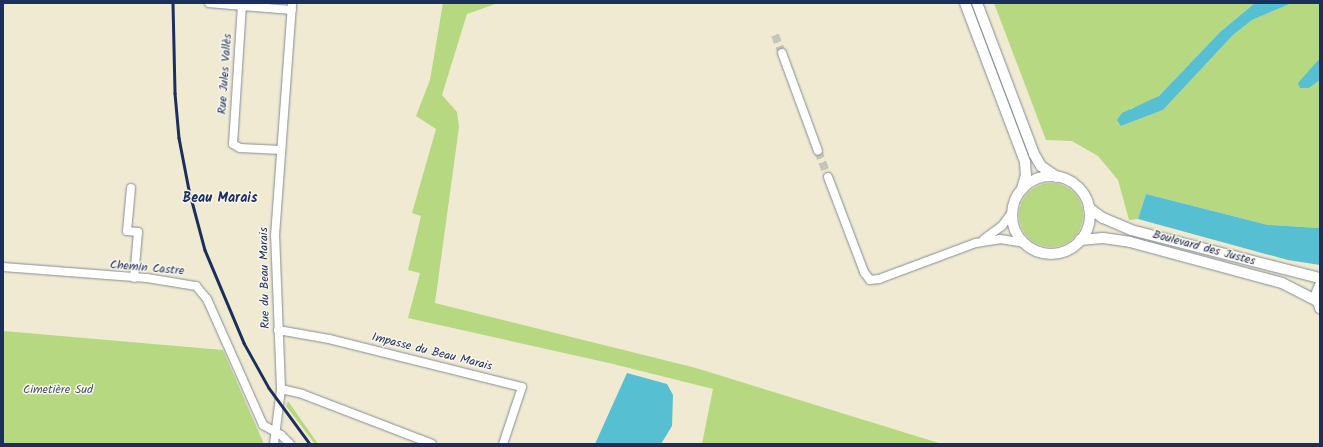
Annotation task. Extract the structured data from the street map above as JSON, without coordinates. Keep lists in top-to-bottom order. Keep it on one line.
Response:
{"streets":{"street":["Rue Jules Vallès","Boulevard des Justes","Chemin Castre","Rue du Beau Marais","Impasse du Beau Marais"]},"crossings":[["Rue Jules Vallès","Rue du Beau Marais"],["Chemin Castre","Rue du Beau Marais"],["Rue du Beau Marais","Impasse du Beau Marais"]],"districts":["Beau Marais"],"parks":["Cimetière Sud"]}
